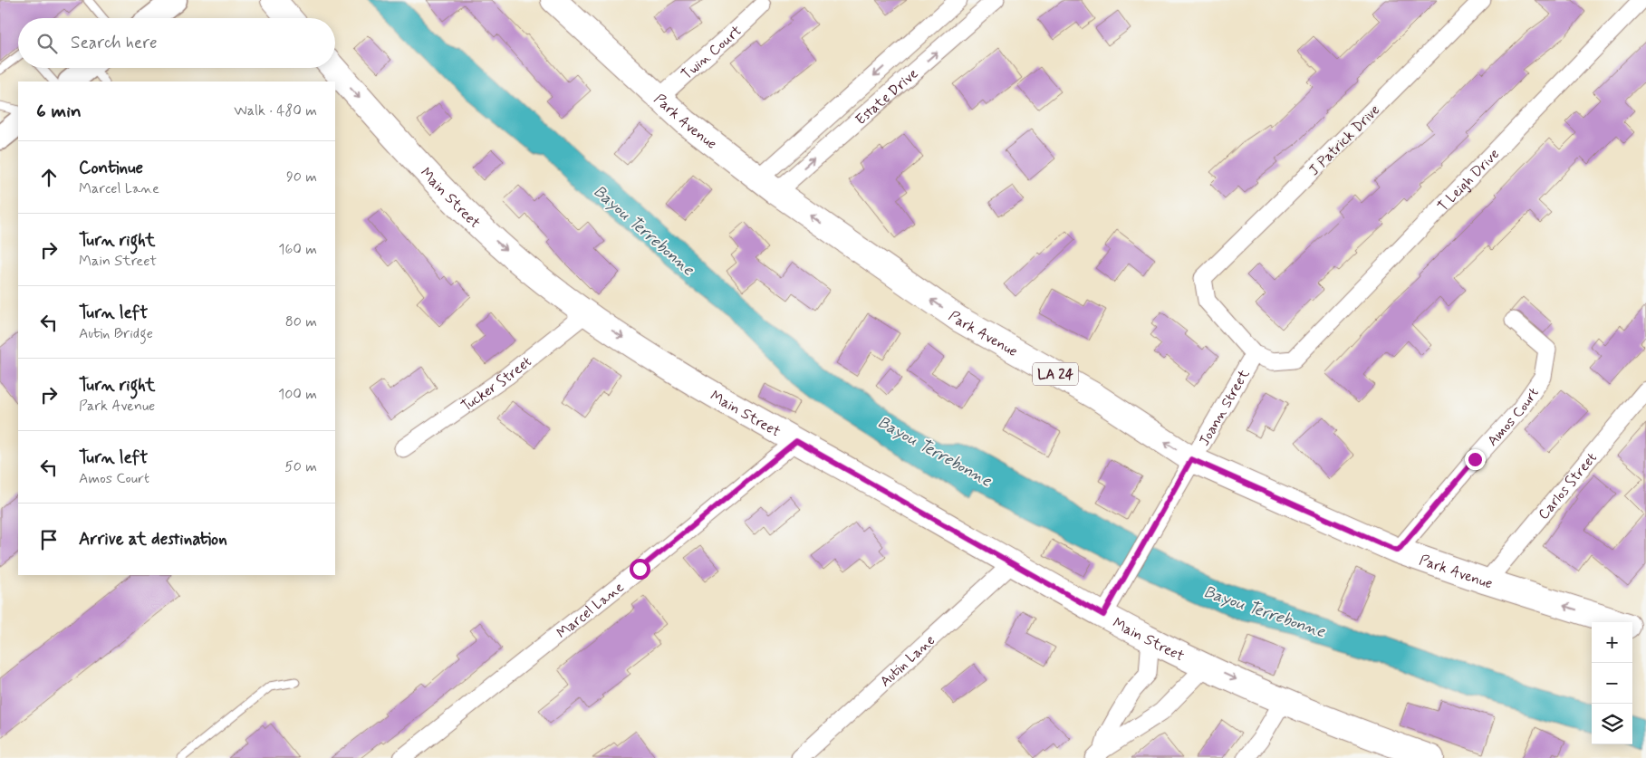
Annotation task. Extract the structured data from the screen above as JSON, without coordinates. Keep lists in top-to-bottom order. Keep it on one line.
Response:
{"streets":{"main road":["Park Avenue","Main Street","LA 24"],"street":["Twin Court","Estate Drive","J Patrick Drive","T Leigh Drive","Tucker Street","Joann Street","Amos Court","Carlos Street","Marcel Lane","Autin Lane"]},"crossings":[["Twin Court","Park Avenue"],["Estate Drive","Park Avenue"],["Park Avenue","Joann Street"],["Park Avenue","Amos Court"],["Park Avenue","Carlos Street"],["J Patrick Drive","T Leigh Drive"],["J Patrick Drive","Joann Street"],["T Leigh Drive","Joann Street"],["Main Street","Tucker Street"],["Main Street","Joann Street"],["Main Street","Marcel Lane"],["Main Street","Autin Lane"]],"one_way":["Park Avenue","Main Street"],"water":["Bayou Terrebonne"],"page":{"search":"Search here","heading":["6 min","Walk · 480 m"],"list":[["Continue","Marcel Lane","90 m"],["Turn right","Main Street","160 m"],["Turn left","Autin Bridge","80 m"],["Turn right","Park Avenue","100 m"],["Turn left","Amos Court","50 m"],"Arrive at destination"],"map_buttons":["+","−"]}}
